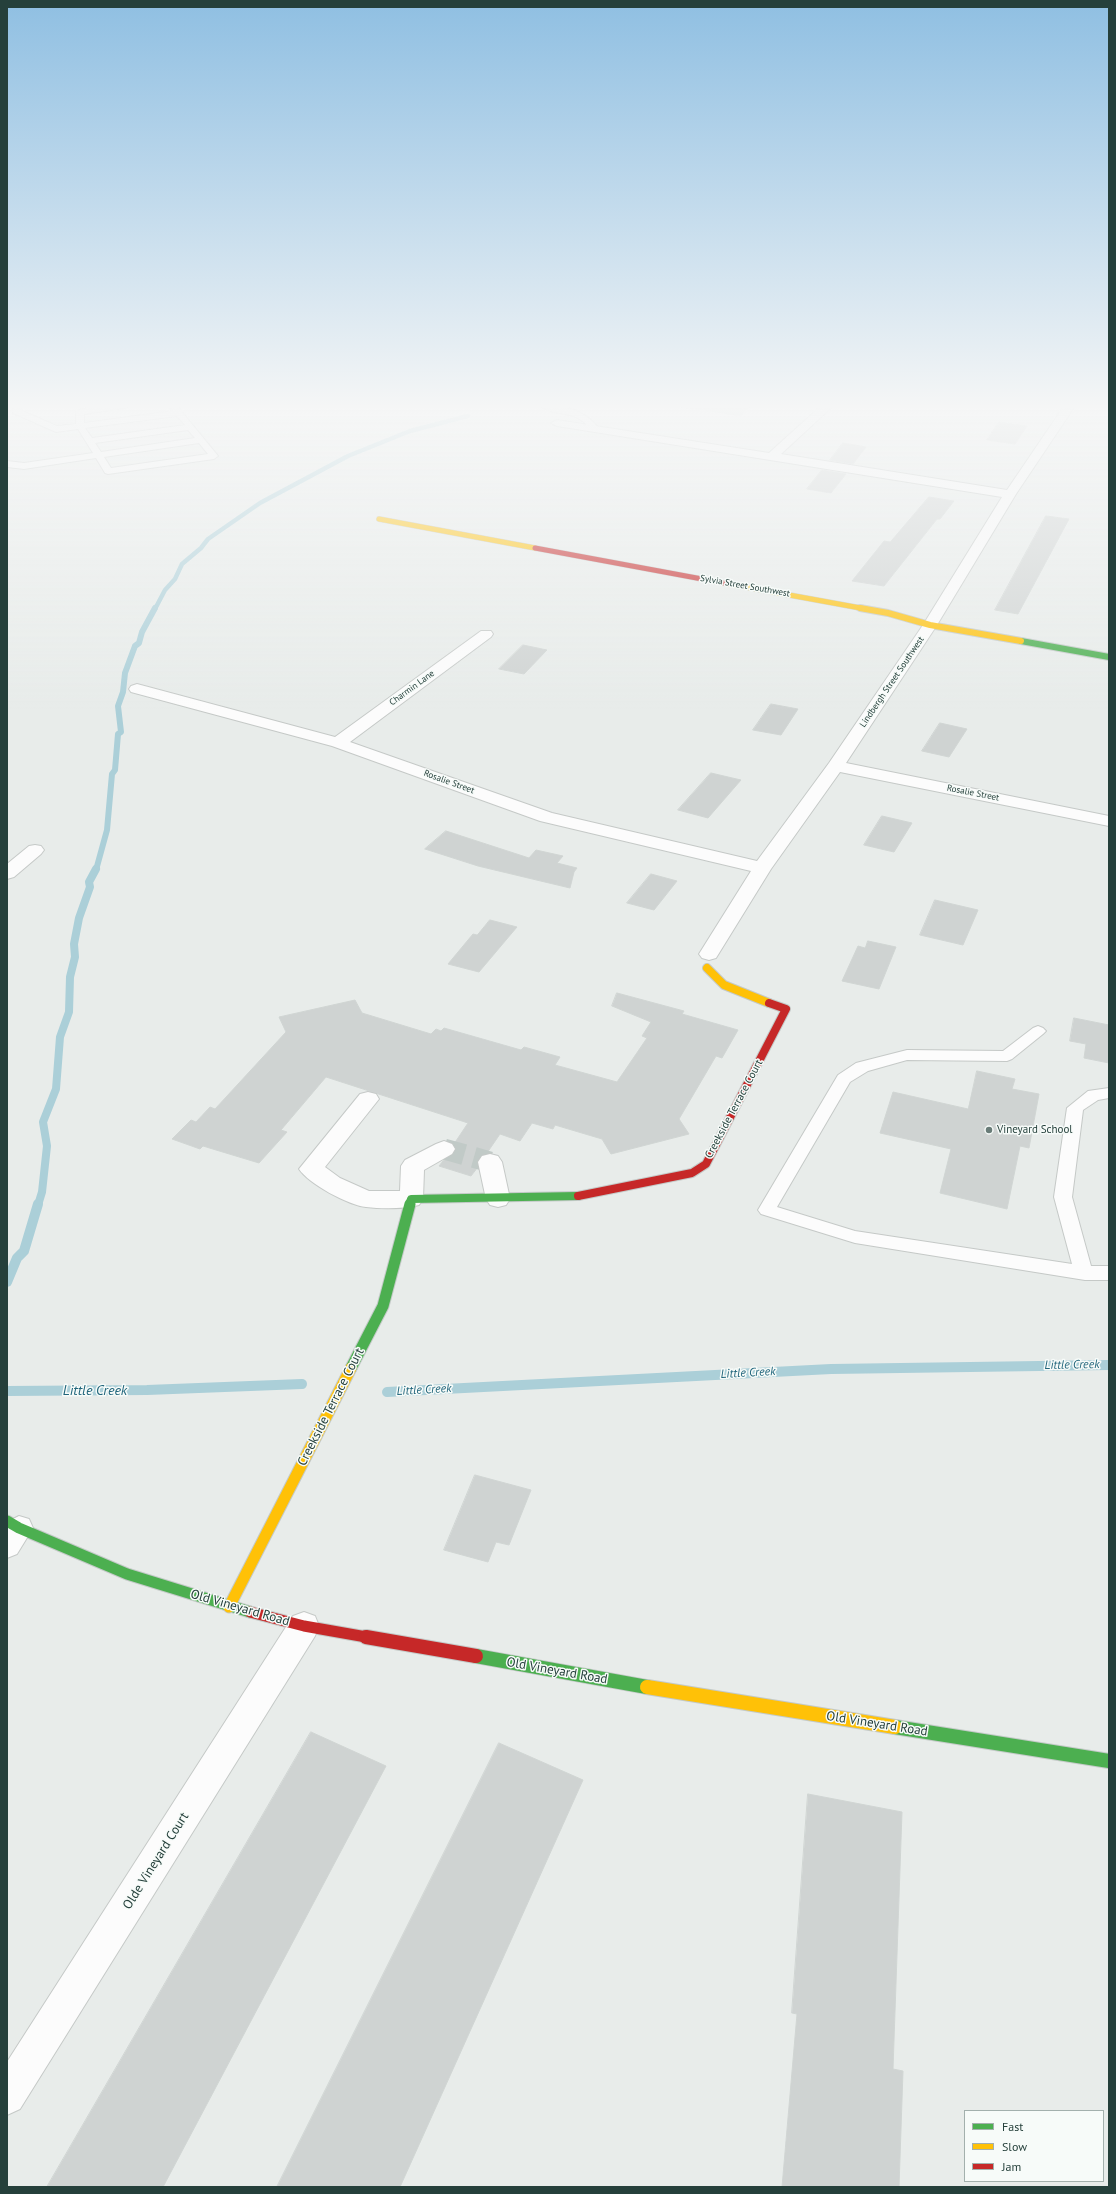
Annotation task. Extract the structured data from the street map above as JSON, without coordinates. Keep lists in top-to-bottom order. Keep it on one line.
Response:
{"streets":{"street":["Sylvia Street Southwest","Lindbergh Street Southwest","Charmin Lane","Rosalie Street","Creekside Terrace Court","Old Vineyard Road","Olde Vineyard Court"]},"crossings":[["Sylvia Street Southwest","Lindbergh Street Southwest"],["Lindbergh Street Southwest","Rosalie Street"],["Lindbergh Street Southwest","Creekside Terrace Court"],["Charmin Lane","Rosalie Street"],["Creekside Terrace Court","Old Vineyard Road"],["Old Vineyard Road","Olde Vineyard Court"]],"water":["Little Creek"],"places":["Vineyard School"],"legend":["Fast","Slow","Jam"]}
